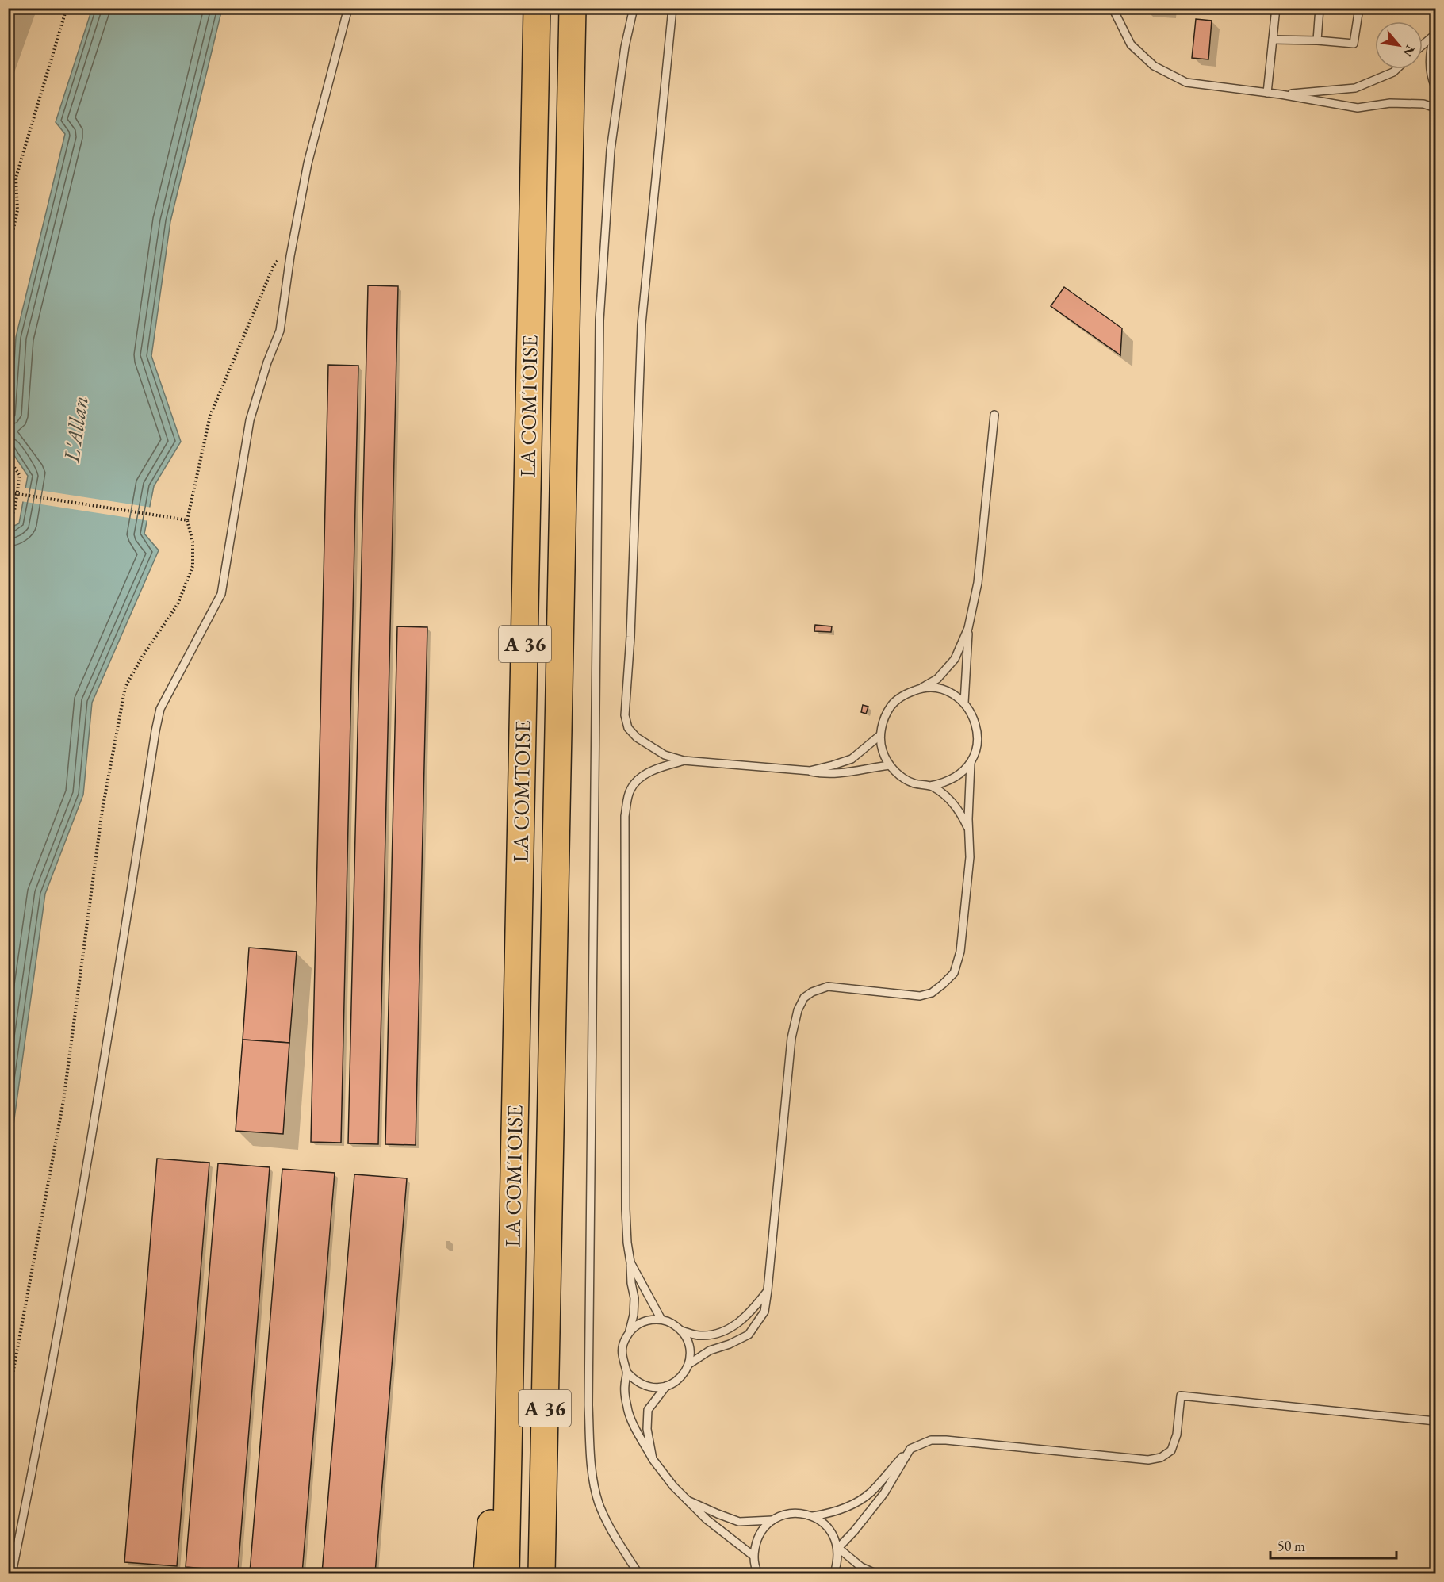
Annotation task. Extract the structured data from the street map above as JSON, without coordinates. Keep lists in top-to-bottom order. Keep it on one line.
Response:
{"streets":{"highway":["LA COMTOISE","A 36"]},"water":["L'Allan"],"scale_bar":"50 m","north":"bottom right"}
